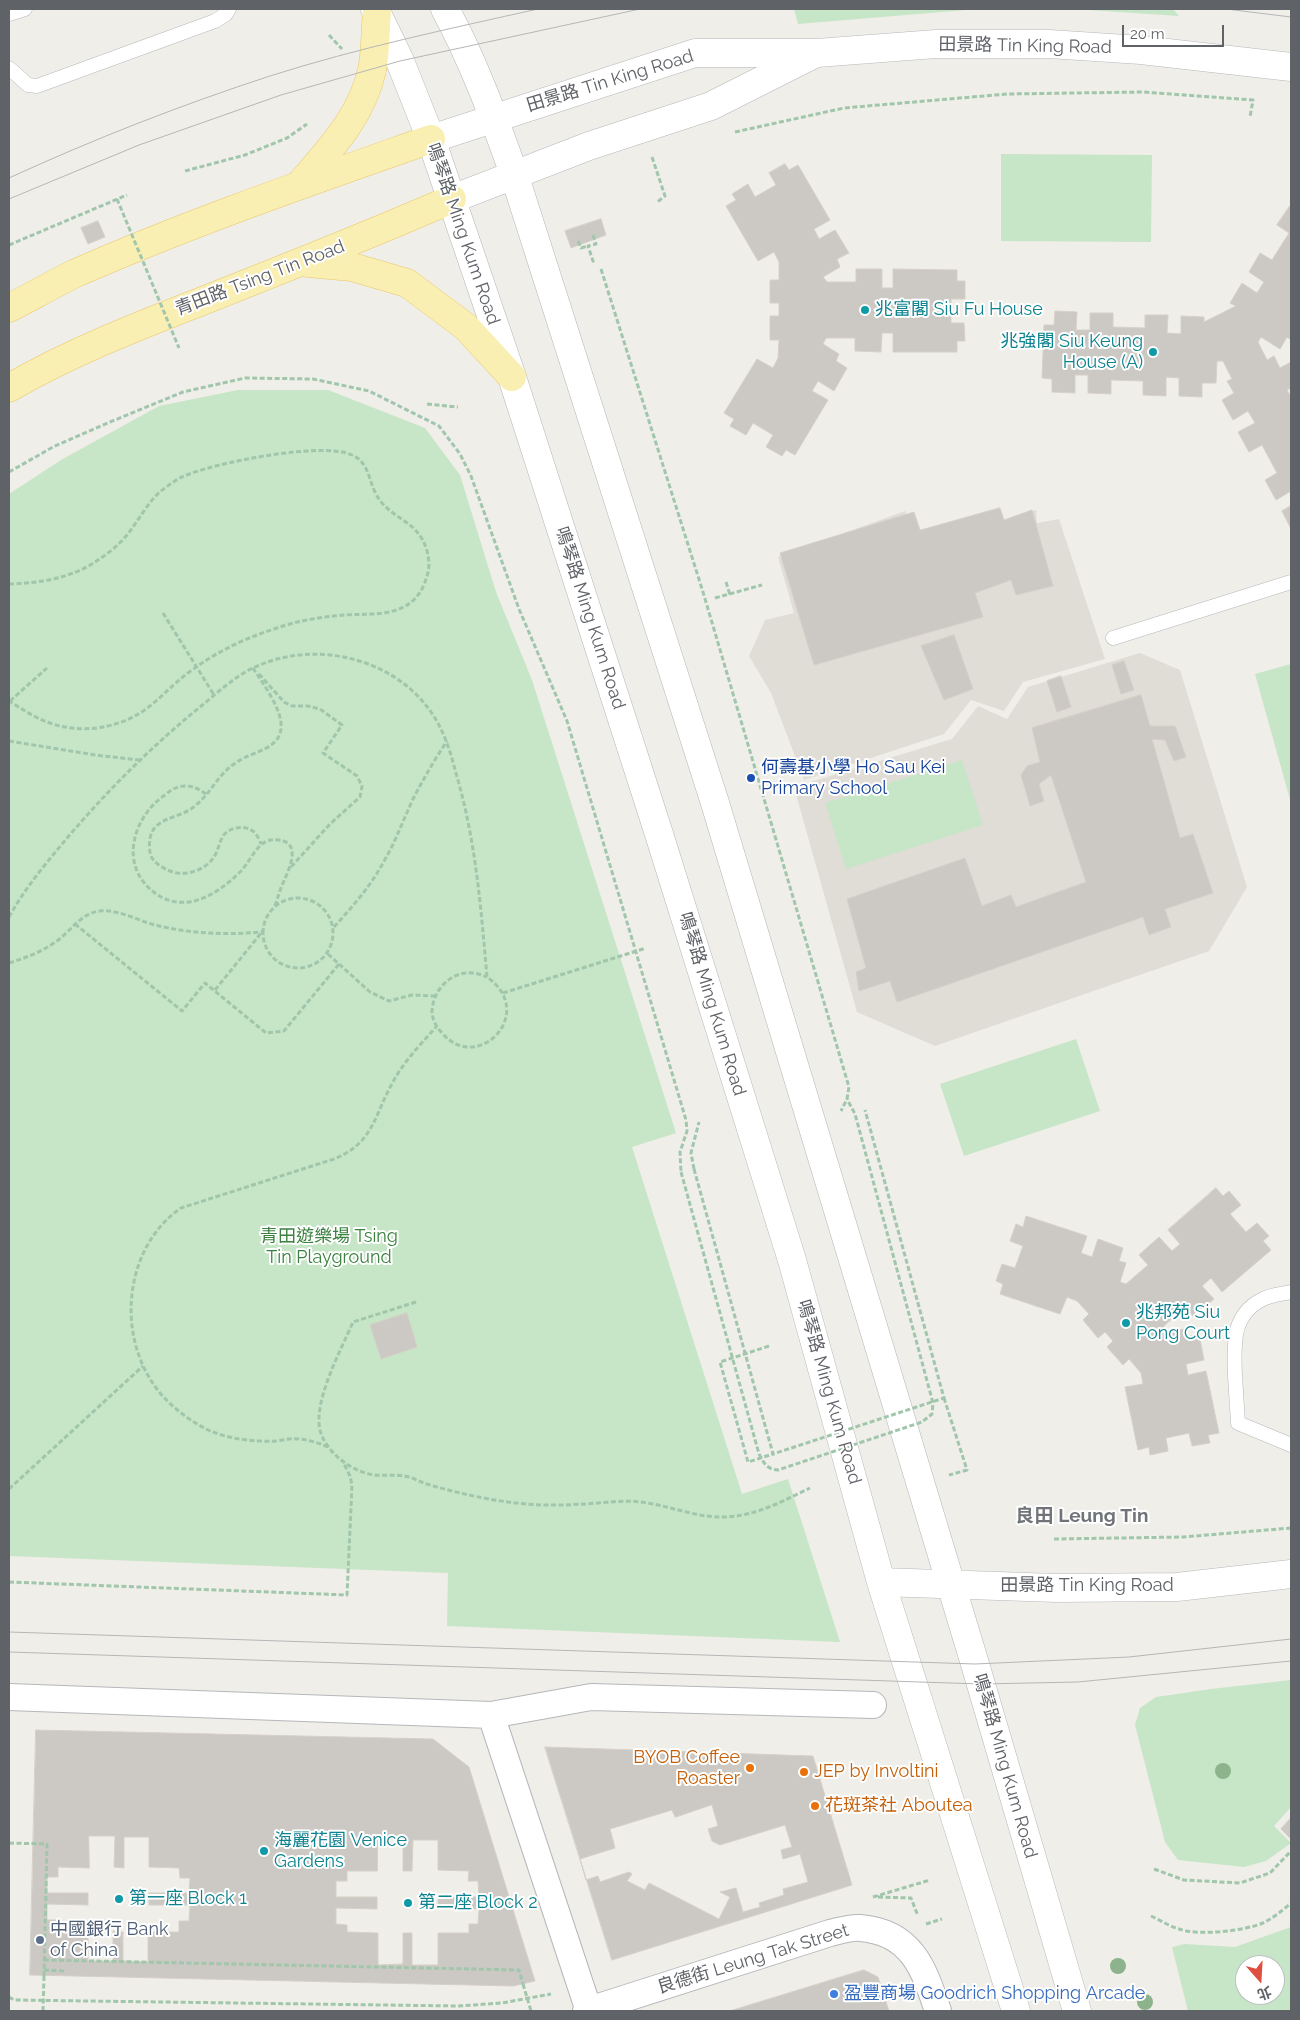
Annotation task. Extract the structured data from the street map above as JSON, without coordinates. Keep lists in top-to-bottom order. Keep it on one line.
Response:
{"streets":{"main road":["田景路 Tin King Road","鳴琴路 Ming Kum Road","青田路 Tsing Tin Road"],"street":["良德街 Leung Tak Street"]},"crossings":[["田景路 Tin King Road","鳴琴路 Ming Kum Road"],["田景路 Tin King Road","青田路 Tsing Tin Road"],["鳴琴路 Ming Kum Road","青田路 Tsing Tin Road"]],"districts":["良田 Leung Tin"],"parks":["青田遊樂場 Tsing Tin Playground"],"places":["兆富閣 Siu Fu House","兆強閣 Siu Keung House (A)","何壽基小學 Ho Sau Kei Primary School","兆邦苑 Siu Pong Court","BYOB Coffee Roaster","JEP by Involtini","花斑茶社 Aboutea","海麗花園 Venice Gardens","第一座 Block 1","第二座 Block 2","中國銀行 Bank of China","盈豐商場 Goodrich Shopping Arcade"],"scale_bar":"20 m","north":"bottom"}
